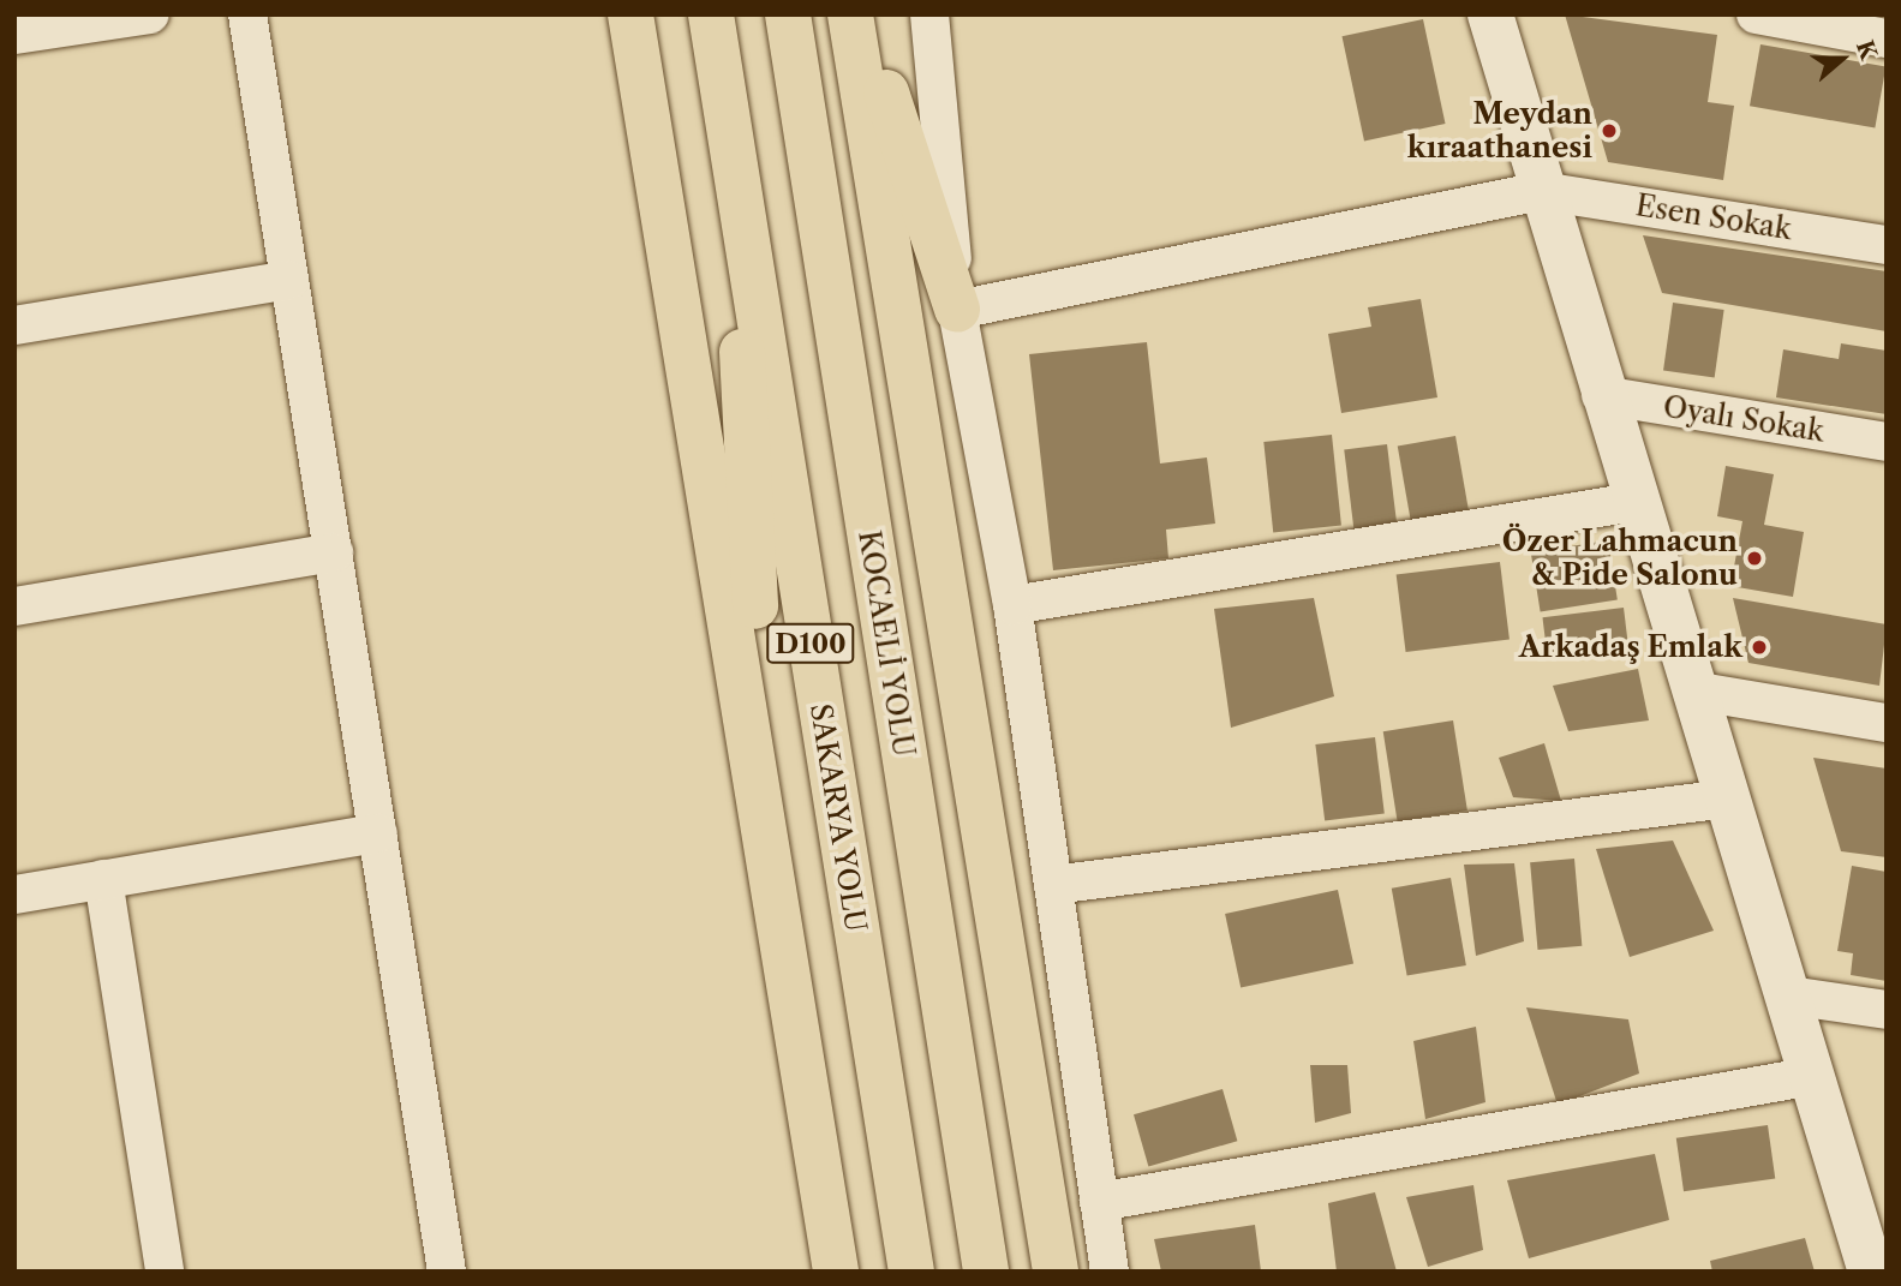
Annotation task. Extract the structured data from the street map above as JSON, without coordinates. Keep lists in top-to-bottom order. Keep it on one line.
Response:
{"streets":{"highway":["D100","KOCAELİ YOLU","SAKARYA YOLU"],"street":["Esen Sokak","Oyalı Sokak"]},"places":["Meydan kıraathanesi","Özer Lahmacun & Pide Salonu","Arkadaş Emlak"],"north":"right"}
